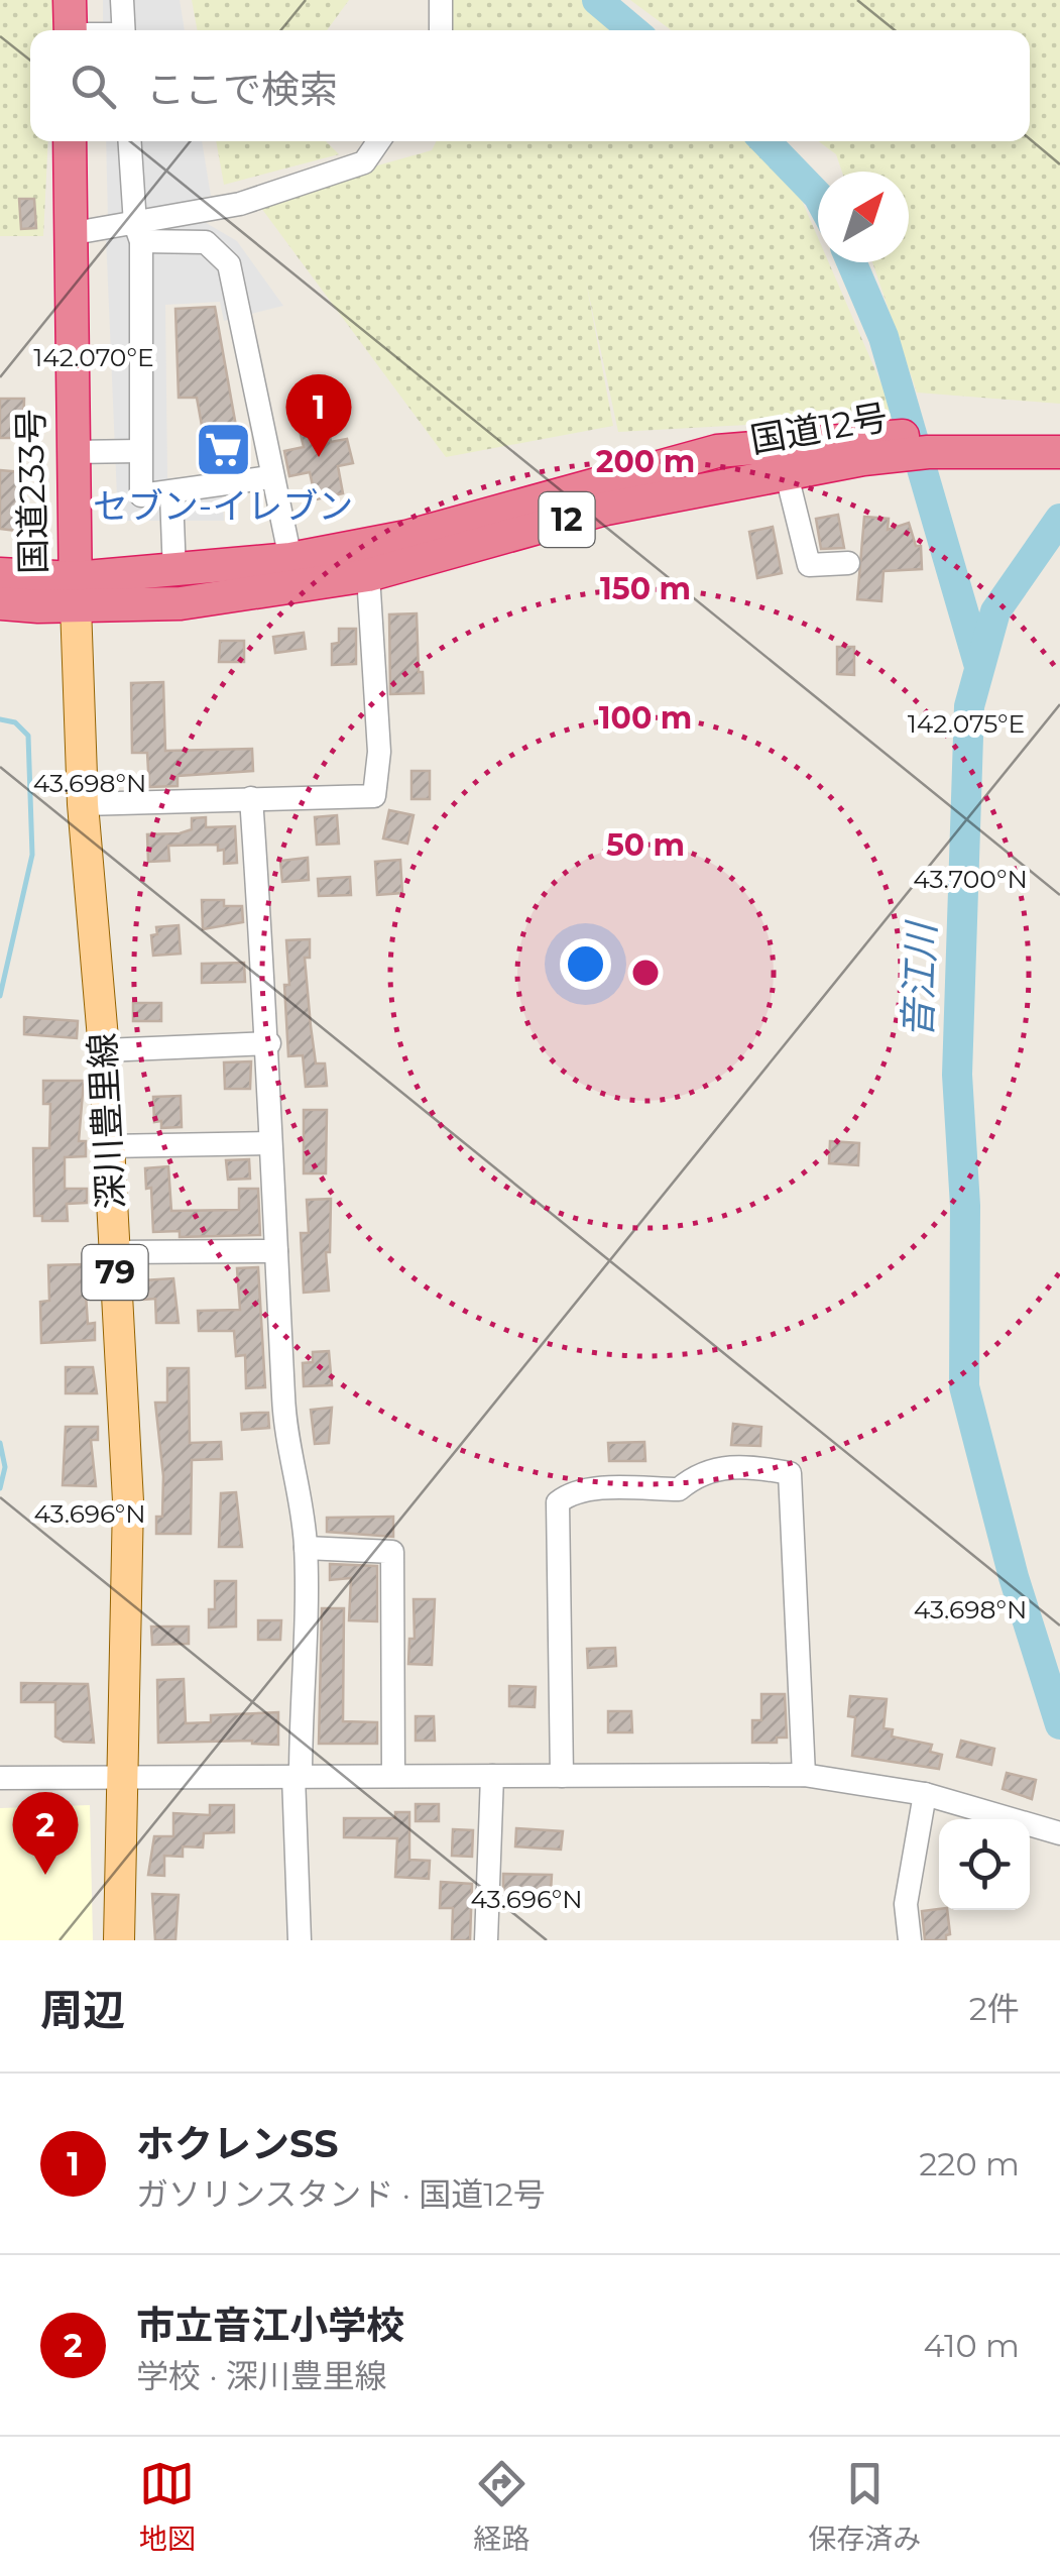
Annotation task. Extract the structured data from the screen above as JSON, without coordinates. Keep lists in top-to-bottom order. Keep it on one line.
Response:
{"streets":{"highway":["国道12号","国道233号","12"],"main road":["深川豊里線","79"]},"crossings":[["国道12号","国道233号"],["国道12号","深川豊里線"],["国道233号","深川豊里線"]],"water":["音江川"],"places":{"supermarket":["セブン-イレブン"]},"north":"top right","page":{"search":"ここで検索","pins":["1","2"],"heading":["周辺","2件"],"list":[{"mark":"1","name":"ホクレンSS","note":"ガソリンスタンド · 国道12号","value":"220 m"},{"mark":"2","name":"市立音江小学校","note":"学校 · 深川豊里線","value":"410 m"}],"nav":["地図","経路","保存済み"]},"coordinates":["142.070°E","142.075°E","43.698°N","43.700°N","43.696°N"],"rings":["200 m","150 m","100 m","50 m"]}
